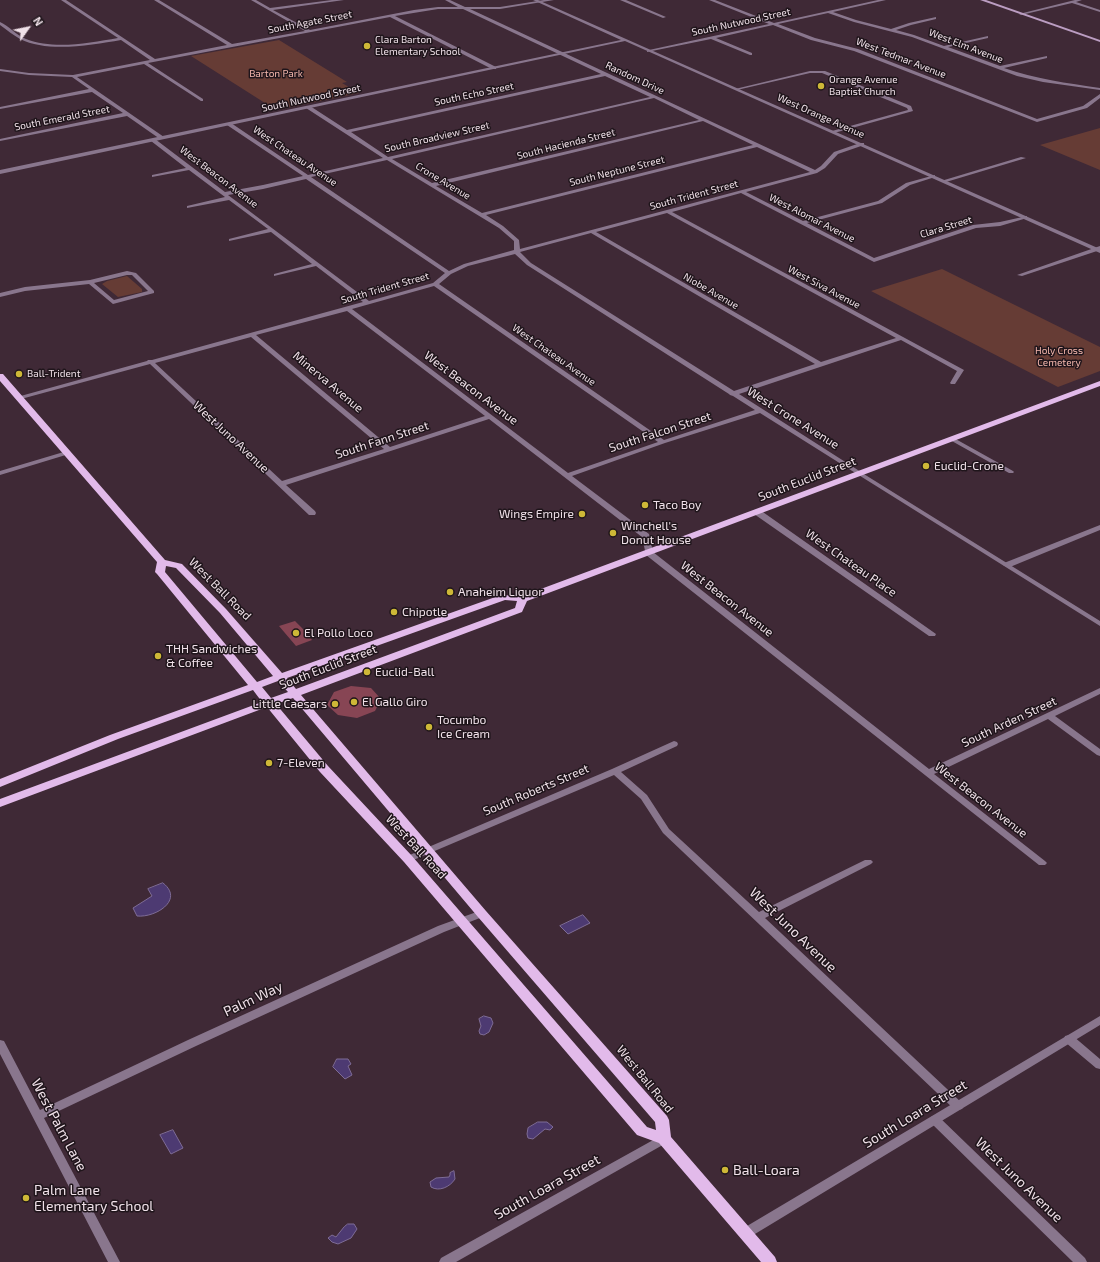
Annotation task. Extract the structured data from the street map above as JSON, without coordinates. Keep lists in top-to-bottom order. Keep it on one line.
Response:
{"streets":{"main road":["South Euclid Street","West Ball Road"],"street":["South Agate Street","South Nutwood Street","West Elm Avenue","West Tedmar Avenue","Random Drive","South Echo Street","West Orange Avenue","South Emerald Street","South Broadview Street","South Hacienda Street","West Chateau Avenue","South Neptune Street","West Beacon Avenue","Crone Avenue","South Trident Street","West Alomar Avenue","Clara Street","West Siva Avenue","Niobe Avenue","Minerva Avenue","West Crone Avenue","South Falcon Street","West Juno Avenue","South Fann Street","West Chateau Place","South Arden Street","South Roberts Street","Palm Way","South Loara Street","West Palm Lane"]},"crossings":[["South Agate Street","Random Drive"],["South Agate Street","West Orange Avenue"],["South Nutwood Street","West Elm Avenue"],["South Nutwood Street","West Tedmar Avenue"],["South Nutwood Street","Random Drive"],["South Nutwood Street","West Orange Avenue"],["South Nutwood Street","West Chateau Avenue"],["South Nutwood Street","West Beacon Avenue"],["South Nutwood Street","Crone Avenue"],["Random Drive","South Echo Street"],["Random Drive","South Broadview Street"],["Random Drive","South Hacienda Street"],["Random Drive","South Neptune Street"],["Random Drive","South Trident Street"],["South Echo Street","Crone Avenue"],["West Orange Avenue","South Trident Street"],["West Orange Avenue","Clara Street"],["South Broadview Street","West Chateau Avenue"],["South Broadview Street","West Beacon Avenue"],["South Broadview Street","Crone Avenue"],["South Hacienda Street","Crone Avenue"],["West Chateau Avenue","South Trident Street"],["West Chateau Avenue","South Falcon Street"],["South Neptune Street","Crone Avenue"],["West Beacon Avenue","South Trident Street"],["West Beacon Avenue","South Falcon Street"],["West Beacon Avenue","South Fann Street"],["West Beacon Avenue","South Euclid Street"],["West Beacon Avenue","South Arden Street"],["Crone Avenue","South Trident Street"],["Crone Avenue","West Crone Avenue"],["South Trident Street","West Alomar Avenue"],["South Trident Street","West Siva Avenue"],["South Trident Street","Niobe Avenue"],["South Trident Street","Minerva Avenue"],["South Trident Street","West Crone Avenue"],["South Trident Street","West Juno Avenue"],["South Trident Street","West Ball Road"],["West Alomar Avenue","Clara Street"],["Minerva Avenue","South Fann Street"],["West Crone Avenue","South Falcon Street"],["West Crone Avenue","South Euclid Street"],["West Juno Avenue","South Fann Street"],["West Juno Avenue","South Roberts Street"],["West Juno Avenue","South Loara Street"],["South Euclid Street","West Chateau Place"],["South Euclid Street","West Ball Road"],["West Ball Road","South Roberts Street"],["West Ball Road","Palm Way"],["West Ball Road","South Loara Street"],["Palm Way","West Palm Lane"]],"parks":["Barton Park","Holy Cross Cemetery"],"places":["Clara Barton Elementary School","Orange Avenue Baptist Church","Ball-Trident","Euclid-Crone","Taco Boy","Wings Empire","Winchell's Donut House","Anaheim Liquor","Chipotle","El Pollo Loco","THH Sandwiches & Coffee","Euclid-Ball","El Gallo Giro","Little Caesars","Tocumbo Ice Cream","7-Eleven","Ball-Loara","Palm Lane Elementary School"],"north":"top right"}
